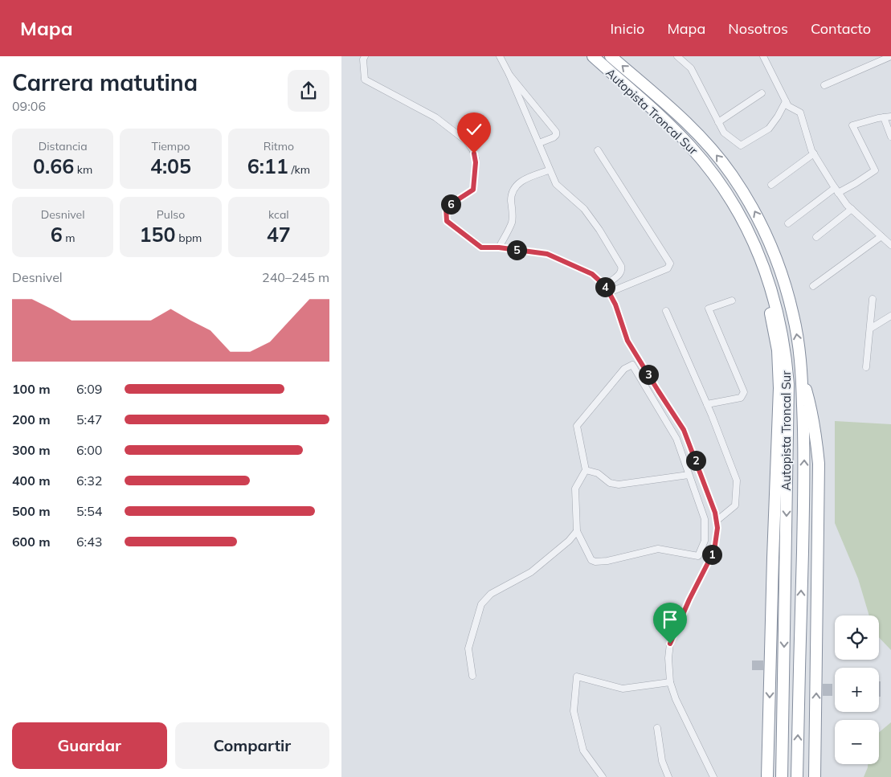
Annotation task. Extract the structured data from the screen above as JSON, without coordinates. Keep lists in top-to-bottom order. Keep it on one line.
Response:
{"streets":{"highway":["Autopista Troncal Sur"]},"page":{"header":"Mapa","nav":["Inicio","Mapa","Nosotros","Contacto"],"heading":["Carrera matutina","09:06"],"stats":[["Distancia","0.66 km"],["Tiempo","4:05"],["Ritmo","6:11 /km"],["Desnivel","6 m"],["Pulso","150 bpm"],["kcal","47"]],"pins":["6","5","4","3","2","1"],"chart":["Desnivel","240–245 m"],"list":[{"name":"100 m","note":"6:09"},{"name":"200 m","note":"5:47"},{"name":"300 m","note":"6:00"},{"name":"400 m","note":"6:32"},{"name":"500 m","note":"5:54"},{"name":"600 m","note":"6:43"}],"map_buttons":["+","−"],"buttons":["Guardar","Compartir"]}}
